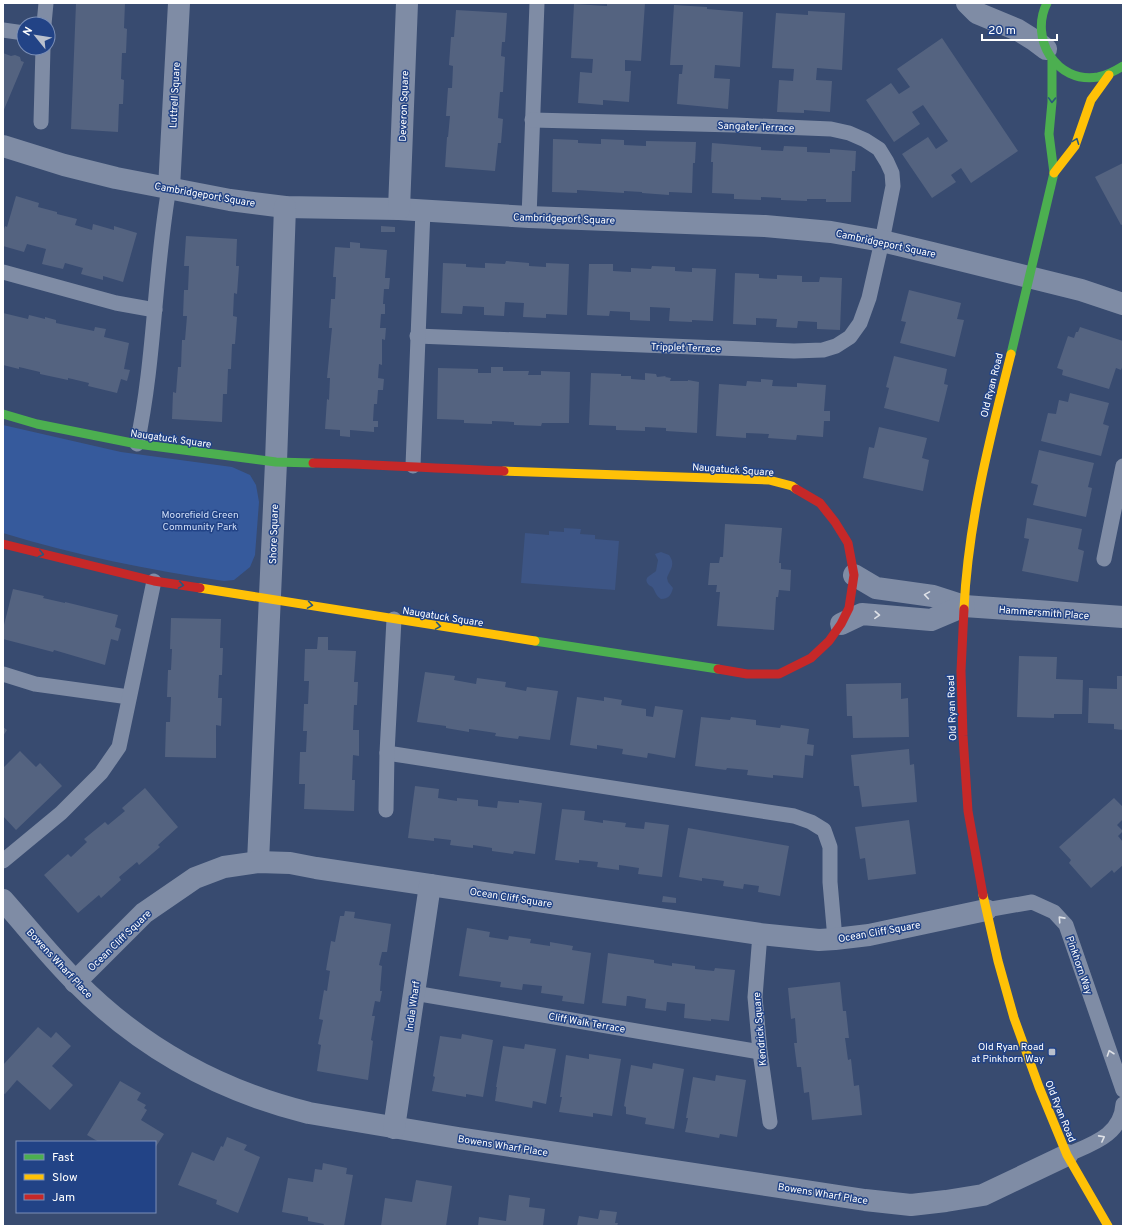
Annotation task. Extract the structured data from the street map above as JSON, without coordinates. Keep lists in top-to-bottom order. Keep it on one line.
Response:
{"streets":{"street":["Luttrell Square","Deveron Square","Cambridgeport Square","Old Ryan Road","Naugatuck Square","Shore Square","Hammersmith Place","Ocean Cliff Square","Bowens Wharf Place","India Wharf"],"lane":["Sangater Terrace","Tripplet Terrace","Pinkhorn Way","Cliff Walk Terrace","Kendrick Square"]},"crossings":[["Luttrell Square","Cambridgeport Square"],["Deveron Square","Cambridgeport Square"],["Sangater Terrace","Cambridgeport Square"],["Sangater Terrace","Tripplet Terrace"],["Cambridgeport Square","Tripplet Terrace"],["Cambridgeport Square","Old Ryan Road"],["Cambridgeport Square","Shore Square"],["Old Ryan Road","Hammersmith Place"],["Old Ryan Road","Ocean Cliff Square"],["Old Ryan Road","Bowens Wharf Place"],["Old Ryan Road","Pinkhorn Way"],["Naugatuck Square","Shore Square"],["Naugatuck Square","Hammersmith Place"],["Shore Square","Ocean Cliff Square"],["Ocean Cliff Square","Bowens Wharf Place"],["Ocean Cliff Square","Pinkhorn Way"],["Ocean Cliff Square","India Wharf"],["Ocean Cliff Square","Kendrick Square"],["Bowens Wharf Place","India Wharf"],["India Wharf","Cliff Walk Terrace"],["Cliff Walk Terrace","Kendrick Square"]],"one_way":["Naugatuck Square","Pinkhorn Way"],"parks":["Moorefield Green Community Park"],"places":{"transit":["Old Ryan Road at Pinkhorn Way"]},"legend":["Fast","Slow","Jam"],"scale_bar":"20 m","north":"top left"}
